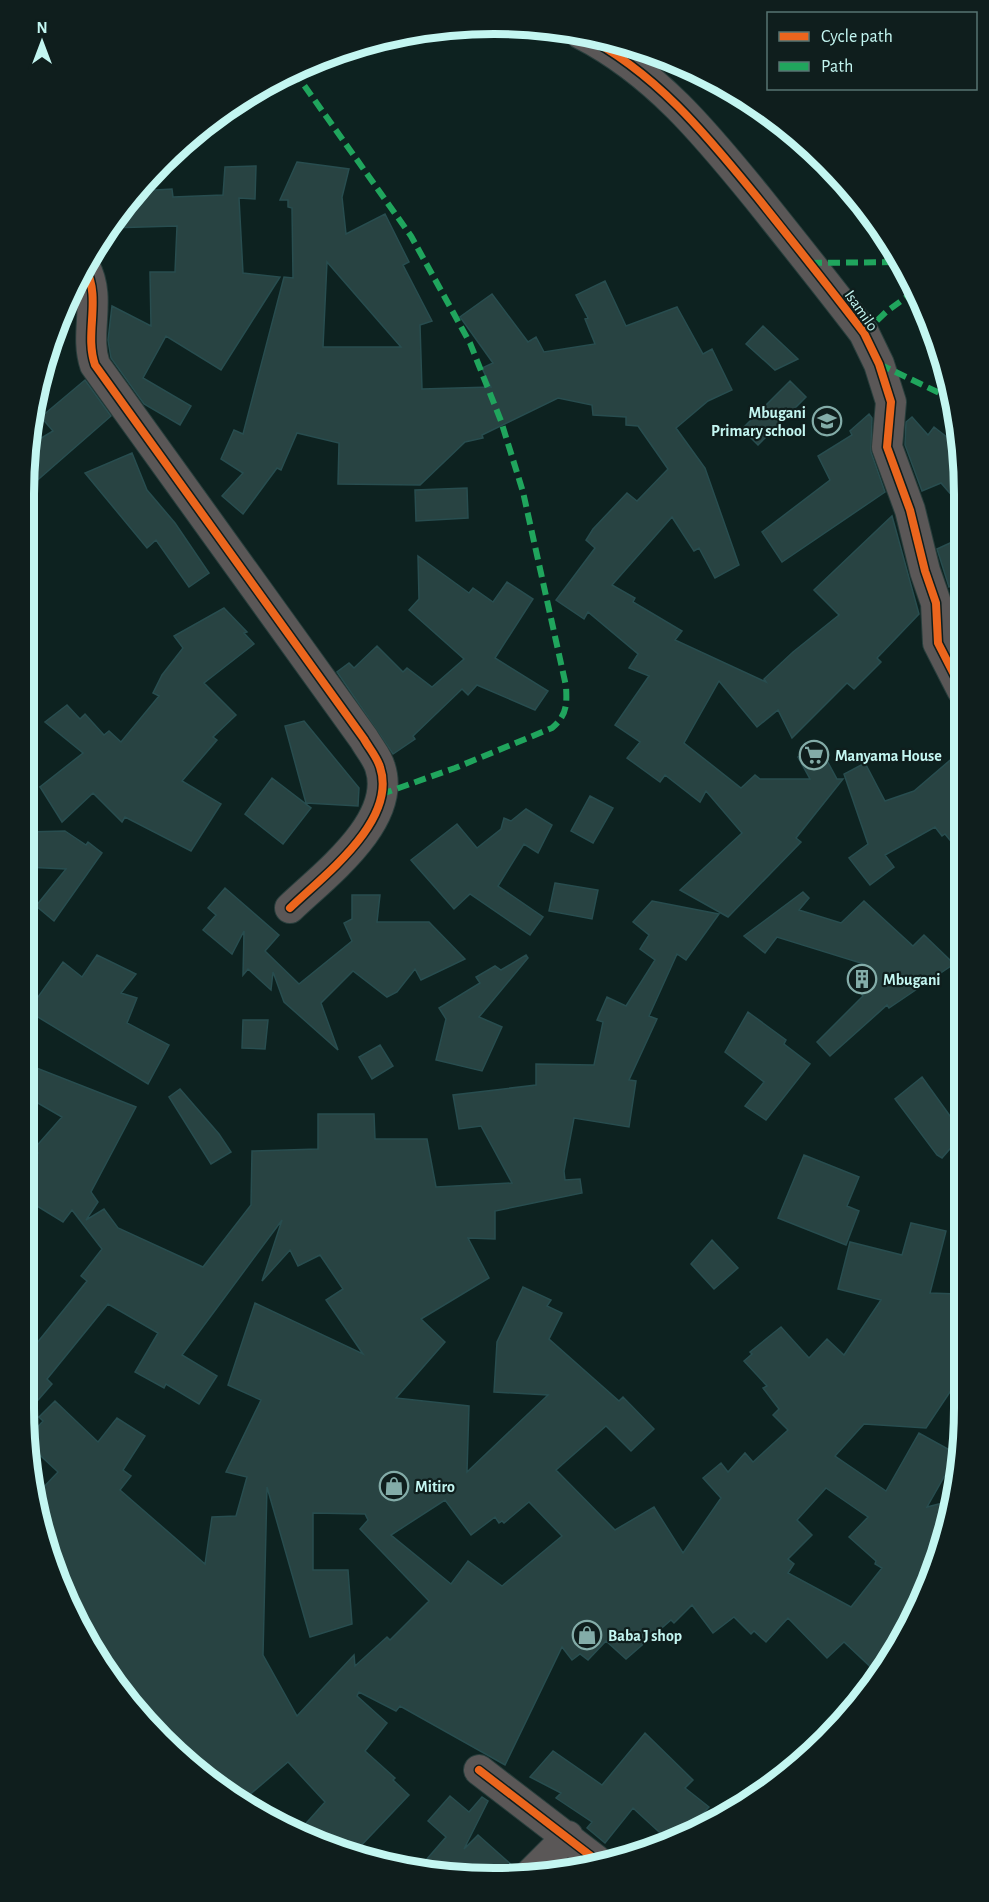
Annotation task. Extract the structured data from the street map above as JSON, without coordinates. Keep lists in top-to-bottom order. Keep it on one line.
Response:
{"streets":{"street":["Isamilo"]},"places":{"school or university":["Mbugani Primary school"],"supermarket":["Manyama House"],"building":["Mbugani"],"shop":["Mitiro","Baba J shop"]},"legend":["Cycle path","Path"],"north":"top"}
